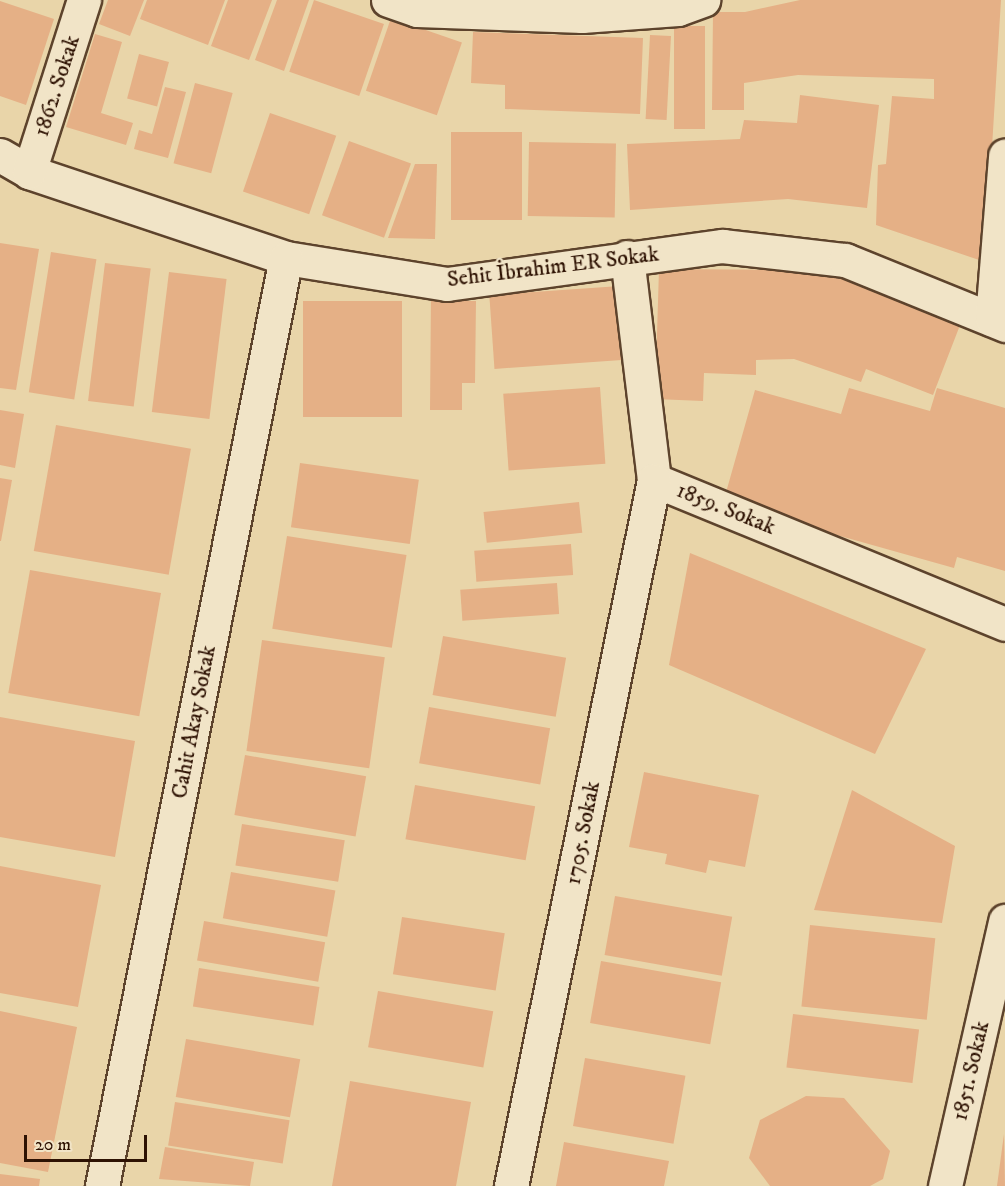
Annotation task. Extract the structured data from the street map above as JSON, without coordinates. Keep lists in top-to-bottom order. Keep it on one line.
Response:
{"streets":{"street":["1862. Sokak","Sehit İbrahim ER Sokak","1859. Sokak","Cahit Akay Sokak","1705. Sokak","1851. Sokak"]},"crossings":[["1862. Sokak","Sehit İbrahim ER Sokak"],["Sehit İbrahim ER Sokak","1859. Sokak"],["Sehit İbrahim ER Sokak","Cahit Akay Sokak"],["1859. Sokak","1705. Sokak"]],"scale_bar":"20 m"}
